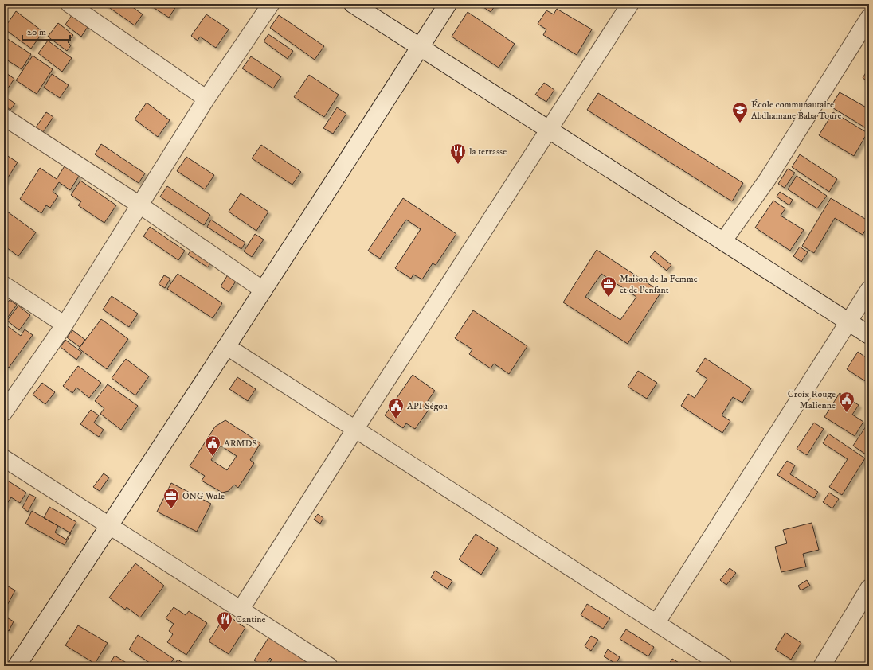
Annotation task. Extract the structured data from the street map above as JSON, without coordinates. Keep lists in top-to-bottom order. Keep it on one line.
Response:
{"places":{"school or university":["École communautaire Abdhamane Baba Toure"],"restaurant":["la terrasse","Cantine"],"office":["Maison de la Femme et de l'enfant","ONG Wale"],"public building":["Croix Rouge Malienne","API Ségou","ARMDS"]},"scale_bar":"20 m"}
